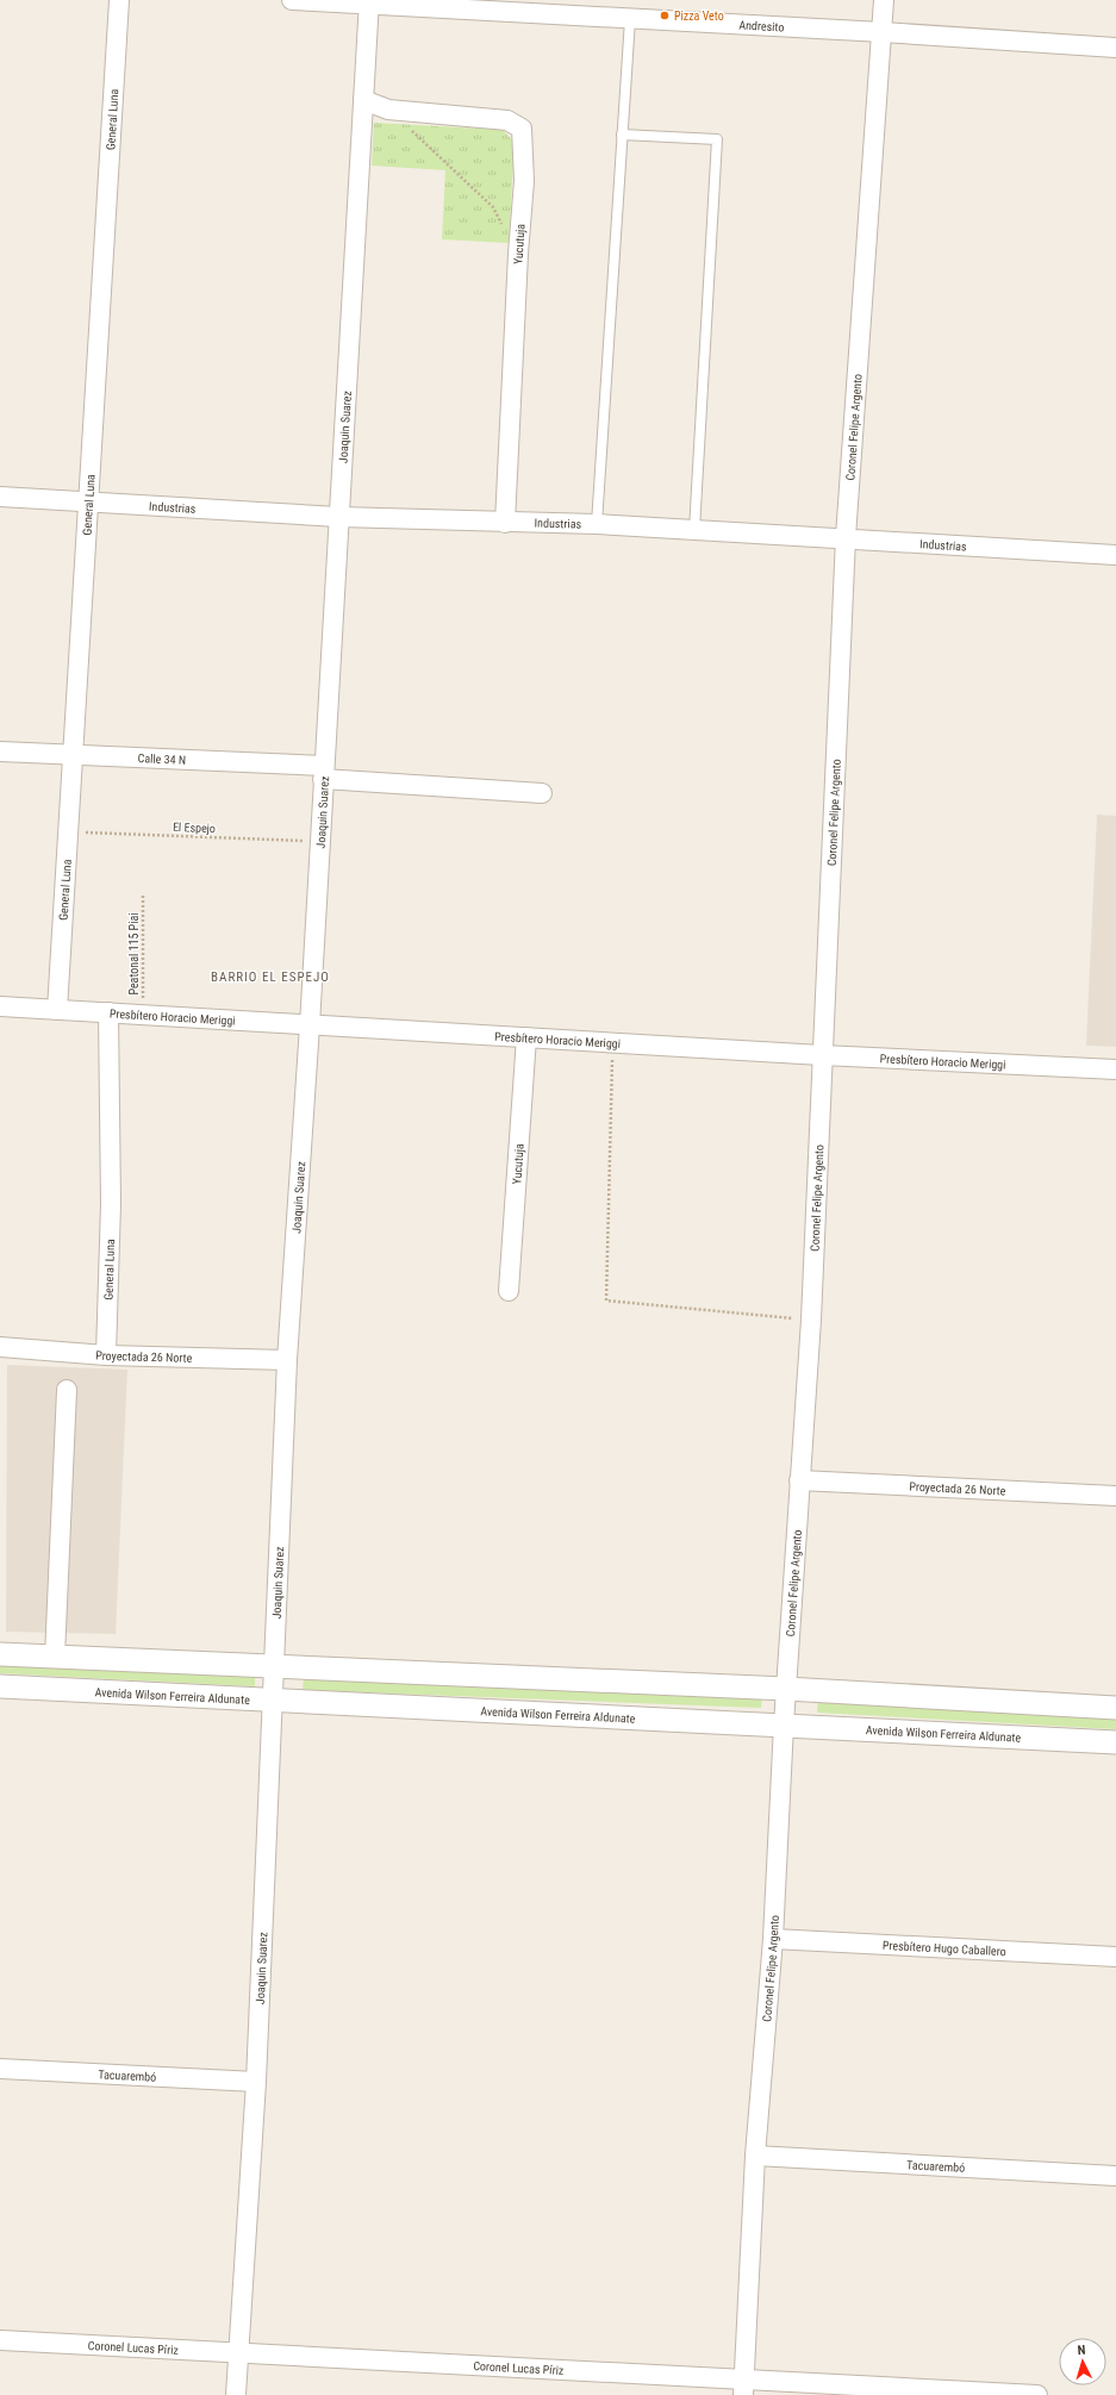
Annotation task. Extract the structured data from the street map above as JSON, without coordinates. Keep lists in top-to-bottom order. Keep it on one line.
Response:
{"streets":{"street":["Andresito","General Luna","Yucutuja","Joaquin Suarez","Coronel Felipe Argento","Industrias","Calle 34 N","Presbítero Horacio Meriggi","Proyectada 26 Norte","Avenida Wilson Ferreira Aldunate","Presbítero Hugo Caballero","Tacuarembó","Coronel Lucas Píriz"],"path":["El Espejo","Peatonal 115 Piai"]},"crossings":[["Andresito","Joaquin Suarez"],["Andresito","Coronel Felipe Argento"],["General Luna","Industrias"],["General Luna","Calle 34 N"],["General Luna","El Espejo"],["General Luna","Presbítero Horacio Meriggi"],["General Luna","Proyectada 26 Norte"],["Yucutuja","Joaquin Suarez"],["Yucutuja","Industrias"],["Yucutuja","Presbítero Horacio Meriggi"],["Joaquin Suarez","Industrias"],["Joaquin Suarez","Calle 34 N"],["Joaquin Suarez","El Espejo"],["Joaquin Suarez","Presbítero Horacio Meriggi"],["Joaquin Suarez","Proyectada 26 Norte"],["Joaquin Suarez","Avenida Wilson Ferreira Aldunate"],["Joaquin Suarez","Tacuarembó"],["Joaquin Suarez","Coronel Lucas Píriz"],["Coronel Felipe Argento","Industrias"],["Coronel Felipe Argento","Presbítero Horacio Meriggi"],["Coronel Felipe Argento","Proyectada 26 Norte"],["Coronel Felipe Argento","Avenida Wilson Ferreira Aldunate"],["Coronel Felipe Argento","Presbítero Hugo Caballero"],["Coronel Felipe Argento","Tacuarembó"],["Coronel Felipe Argento","Coronel Lucas Píriz"],["Peatonal 115 Piai","Presbítero Horacio Meriggi"]],"districts":["BARRIO EL ESPEJO"],"places":["Pizza Veto"],"north":"top"}
